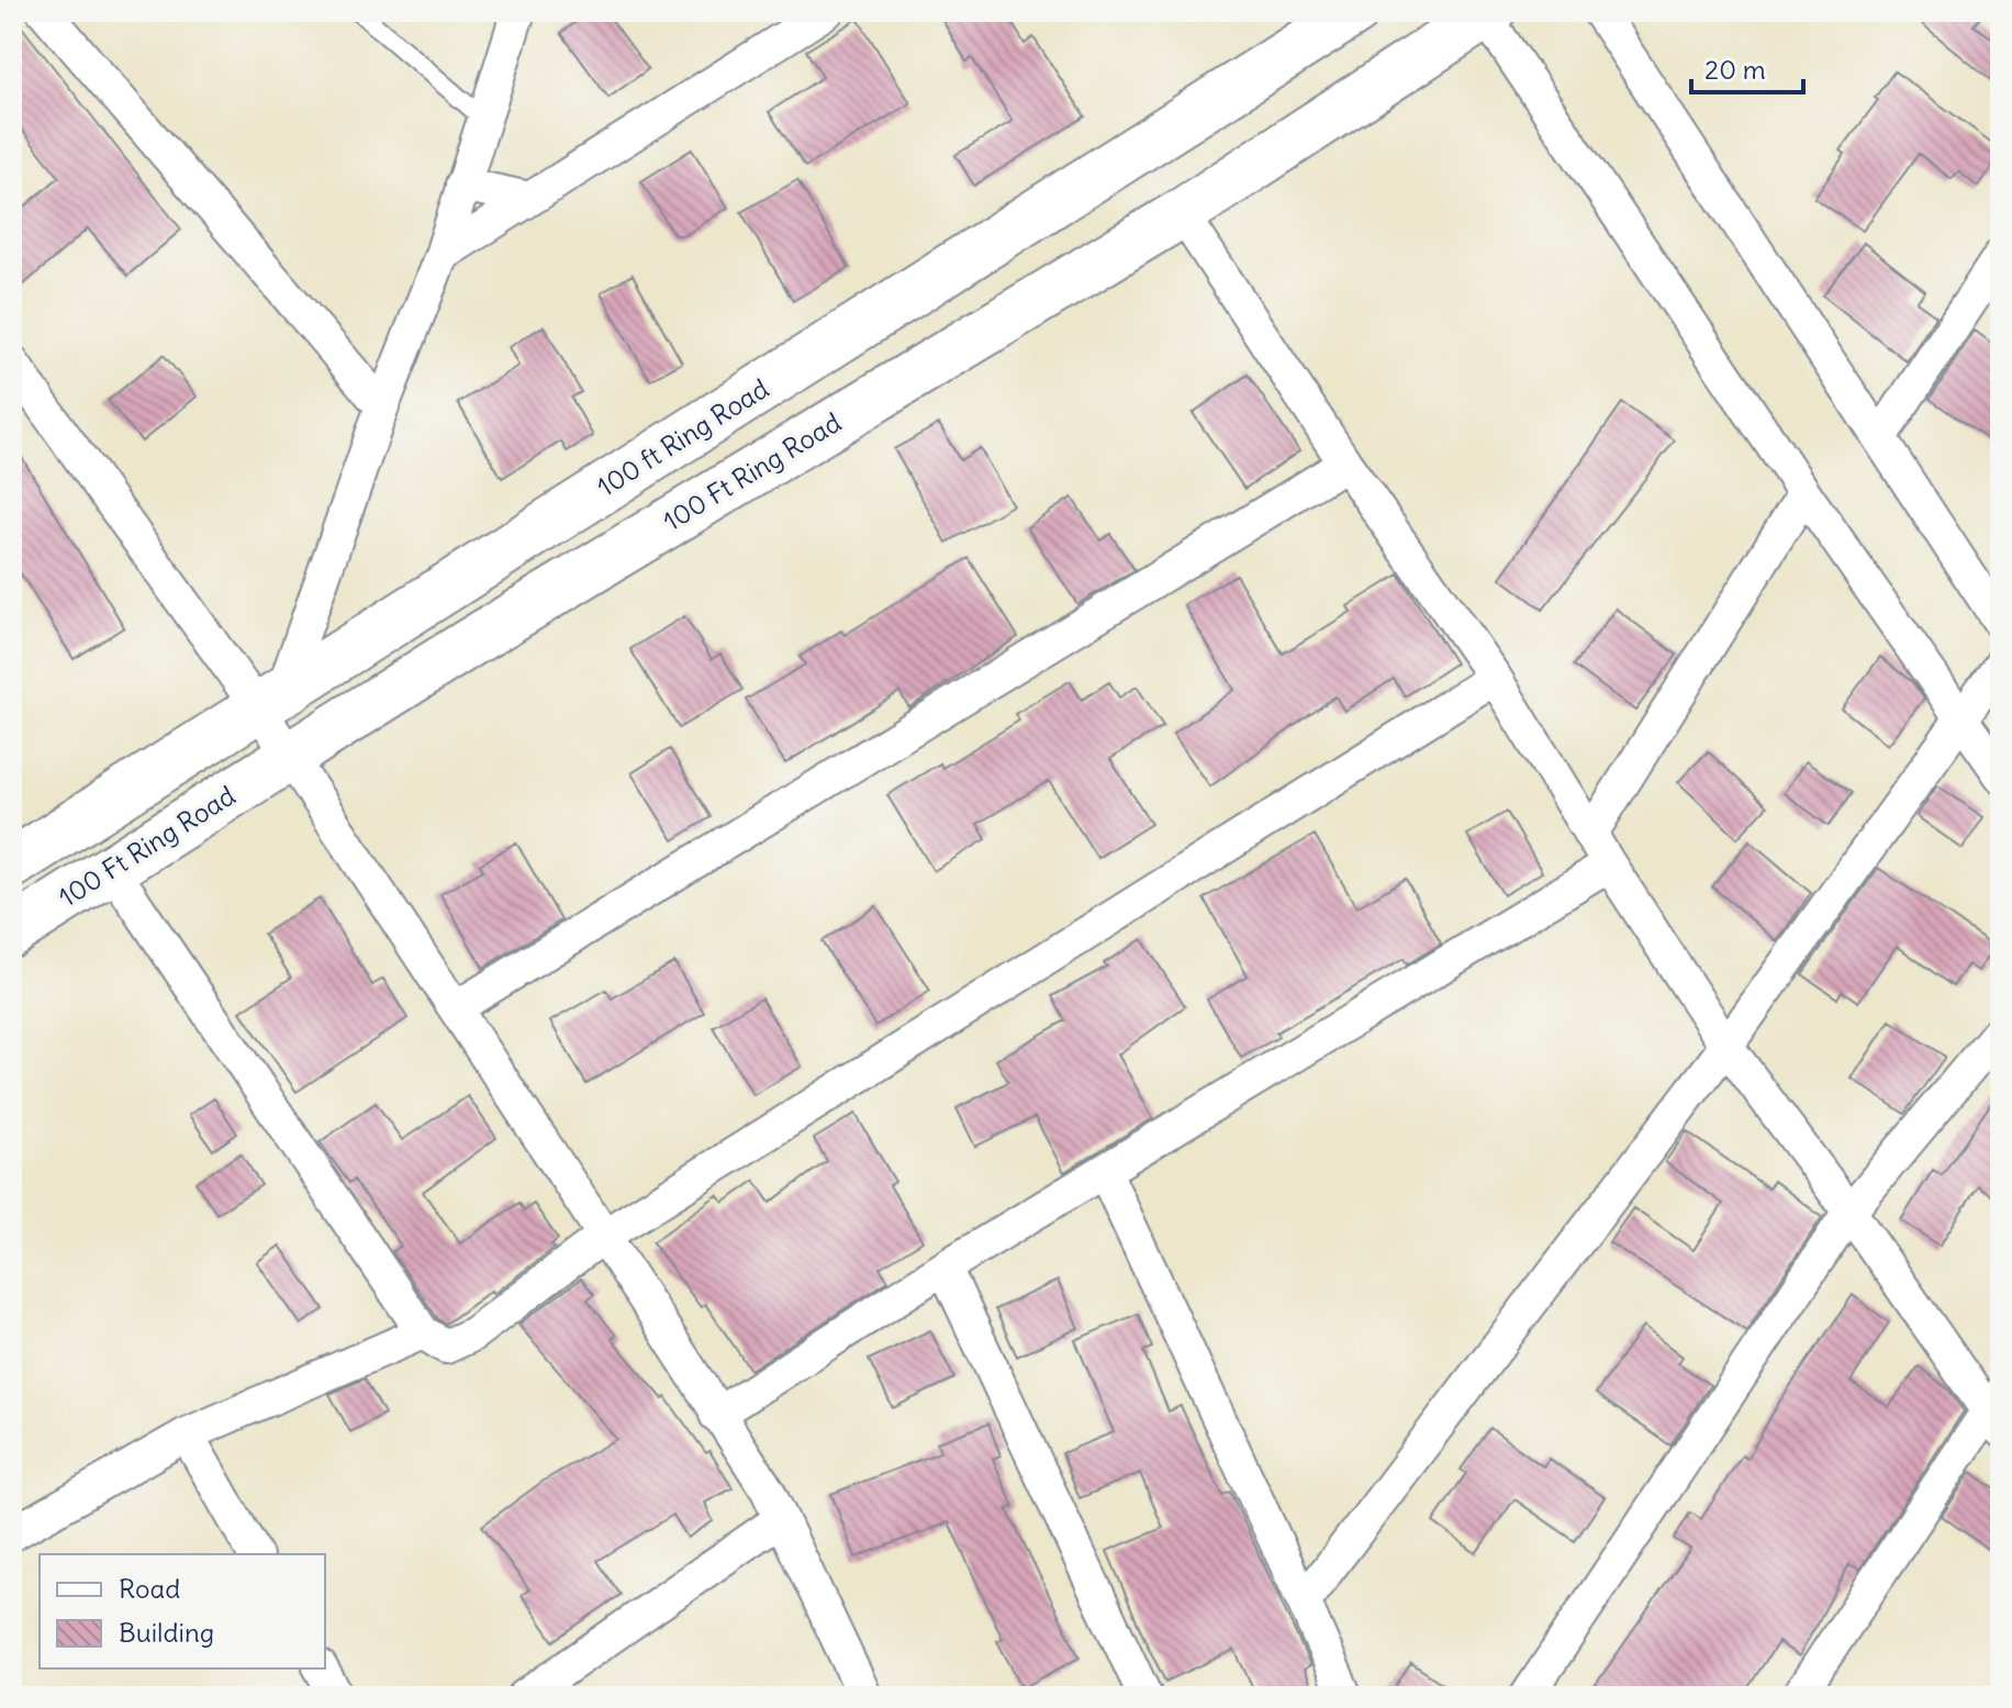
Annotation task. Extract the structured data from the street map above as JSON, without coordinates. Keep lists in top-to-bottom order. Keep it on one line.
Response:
{"streets":{"main road":["100 ft Ring Road","100 Ft Ring Road"]},"legend":["Road","Building"],"scale_bar":"20 m"}
